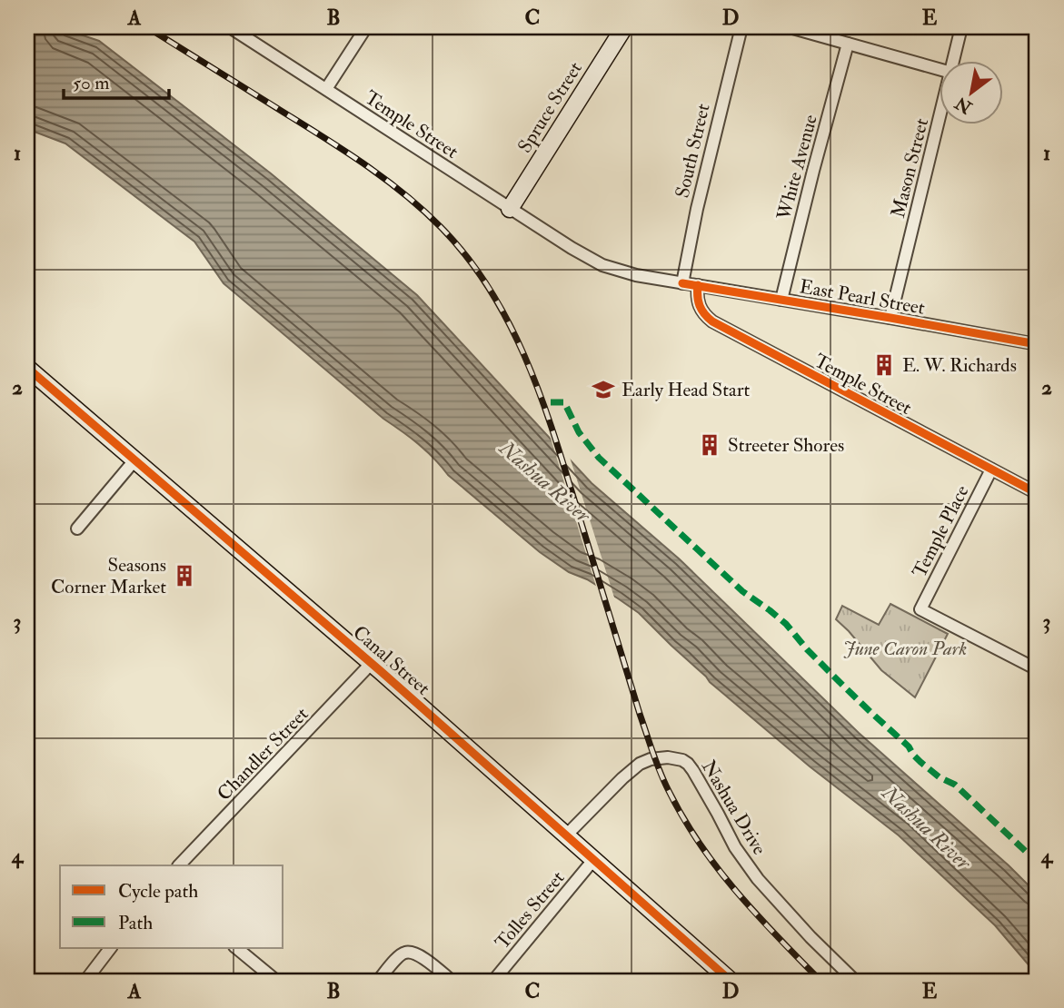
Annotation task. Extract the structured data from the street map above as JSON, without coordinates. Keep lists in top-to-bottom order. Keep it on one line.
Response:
{"streets":{"street":["Spruce Street","Temple Street","South Street","White Avenue","Mason Street","East Pearl Street","Temple Place","Canal Street","Chandler Street","Nashua Drive","Tolles Street"]},"crossings":[["Spruce Street","Temple Street"],["Temple Street","South Street"],["Temple Street","East Pearl Street"],["Temple Street","Temple Place"],["South Street","East Pearl Street"],["White Avenue","East Pearl Street"],["Mason Street","East Pearl Street"],["Canal Street","Chandler Street"],["Canal Street","Nashua Drive"],["Canal Street","Tolles Street"]],"water":["Nashua River"],"parks":["June Caron Park"],"places":{"building":["E. W. Richards","Streeter Shores","Seasons Corner Market"],"school or university":["Early Head Start"]},"legend":["Cycle path","Path"],"scale_bar":"50 m","north":"bottom left","grid":{"columns":["A","B","C","D","E"],"rows":["1","2","3","4"]}}
